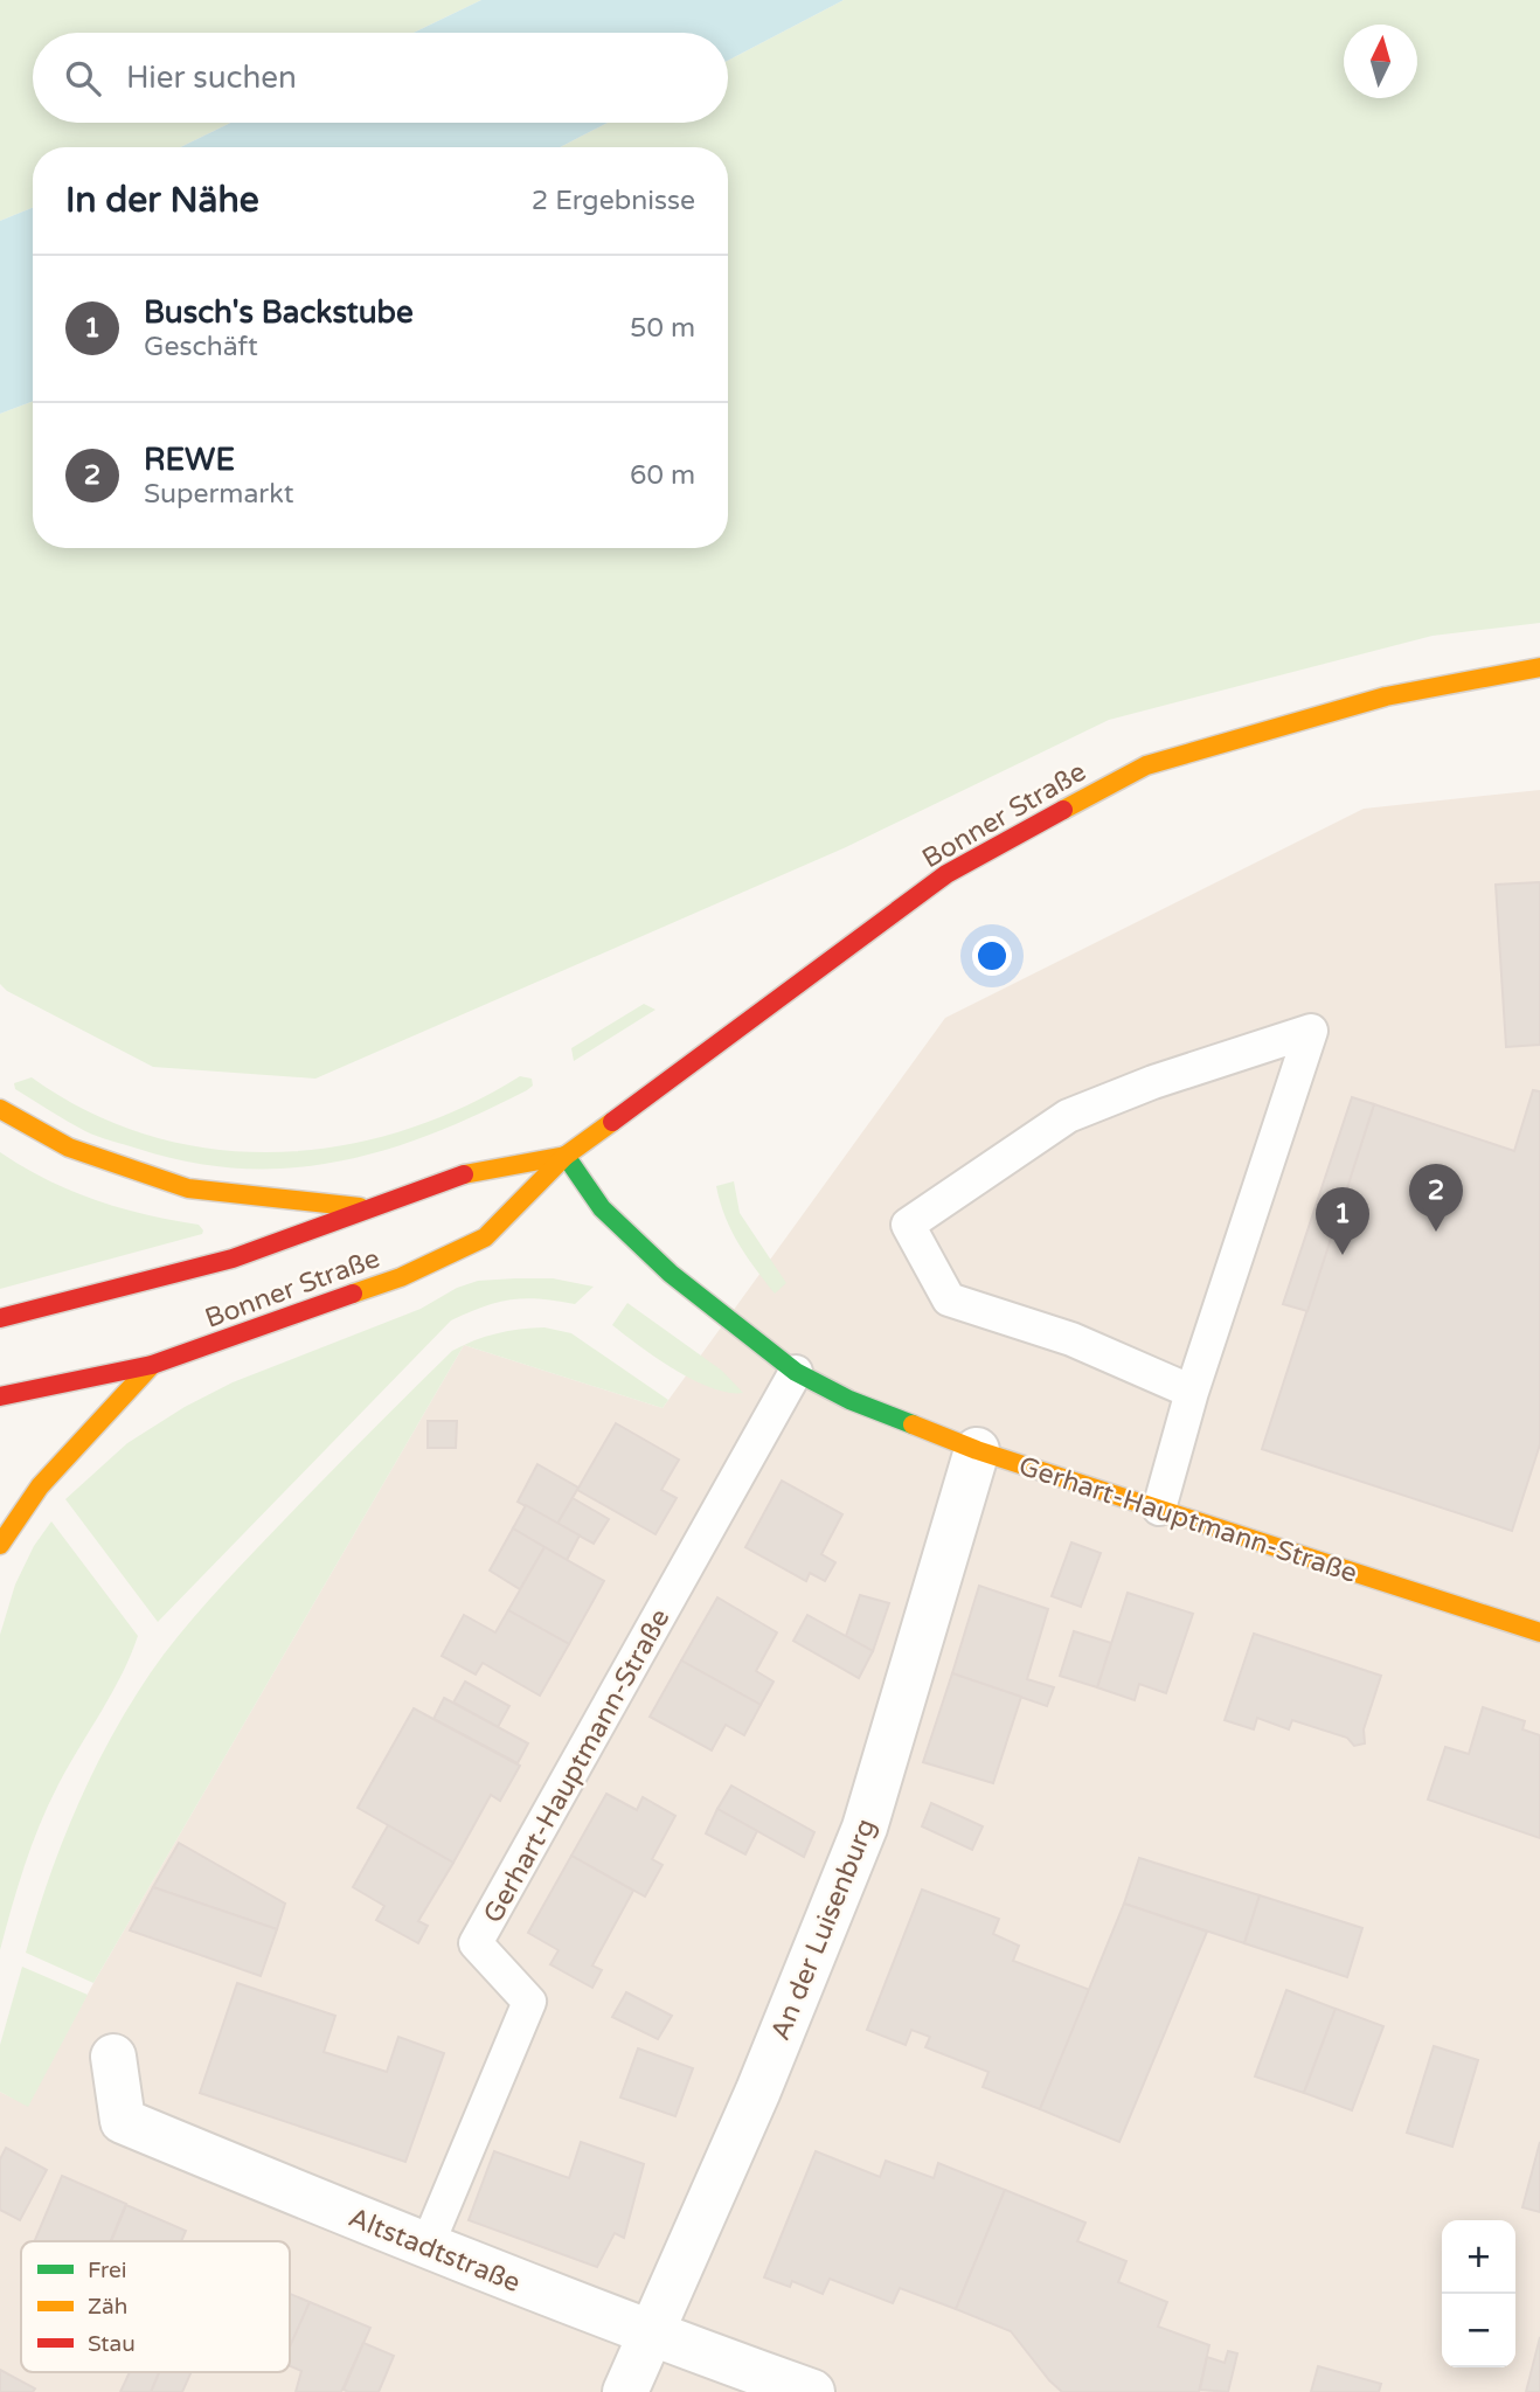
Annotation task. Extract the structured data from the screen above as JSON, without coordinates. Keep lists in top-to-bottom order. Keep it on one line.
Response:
{"streets":{"main road":["Bonner Straße","Gerhart-Hauptmann-Straße"],"street":["An der Luisenburg","Altstadtstraße"]},"crossings":[["Bonner Straße","Gerhart-Hauptmann-Straße"],["Gerhart-Hauptmann-Straße","An der Luisenburg"],["Gerhart-Hauptmann-Straße","Altstadtstraße"],["An der Luisenburg","Altstadtstraße"]],"legend":["Frei","Zäh","Stau"],"north":"top","page":{"search":"Hier suchen","heading":["In der Nähe","2 Ergebnisse"],"list":[{"mark":"1","name":"Busch's Backstube","note":"Geschäft","value":"50 m"},{"mark":"2","name":"REWE","note":"Supermarkt","value":"60 m"}],"pins":["2","1"],"map_buttons":["+","−"]}}
